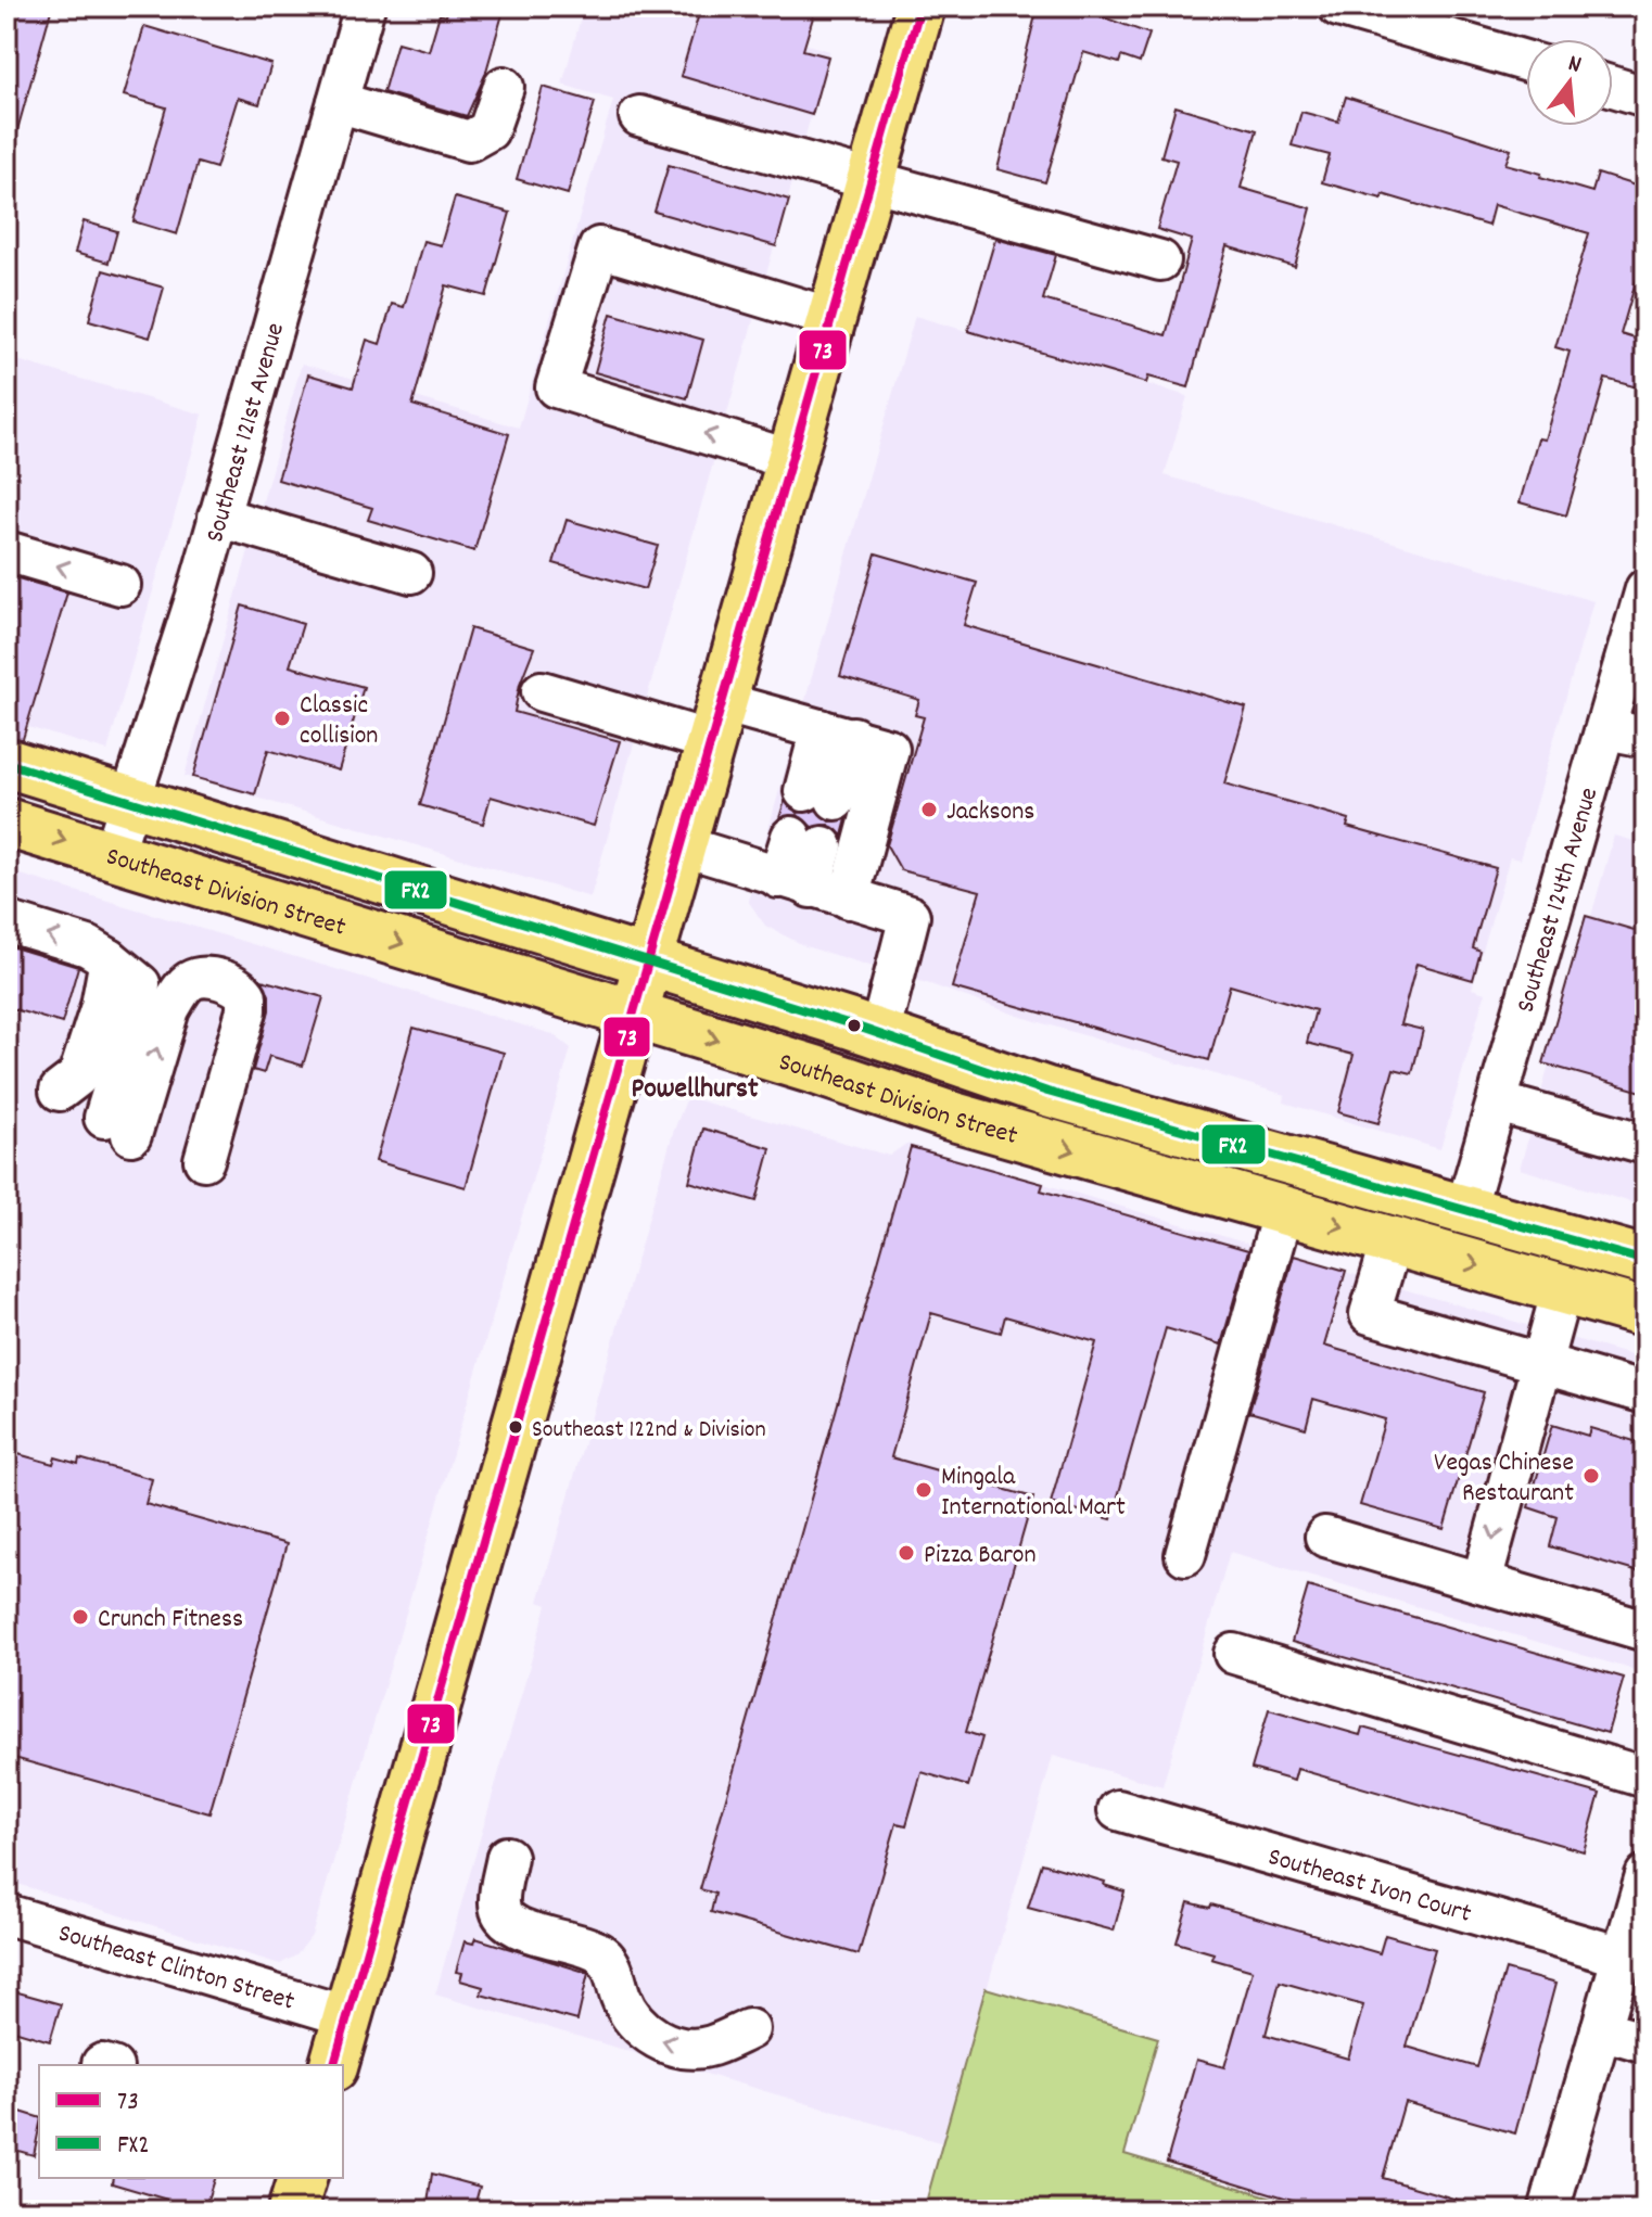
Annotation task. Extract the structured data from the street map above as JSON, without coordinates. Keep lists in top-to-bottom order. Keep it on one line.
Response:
{"streets":{"main road":["Southeast Division Street"],"street":["Southeast 121st Avenue","Southeast 124th Avenue","Southeast Ivon Court","Southeast Clinton Street"]},"crossings":[["Southeast 121st Avenue","Southeast Division Street"],["Southeast Division Street","Southeast 124th Avenue"]],"districts":["Powellhurst"],"places":["Classic collision","Jacksons","Southeast 122nd & Division","Vegas Chinese Restaurant","Mingala International Mart","Pizza Baron","Crunch Fitness"],"lines":["transit line 73","transit line FX2"],"legend":["73","FX2"],"north":"top"}
